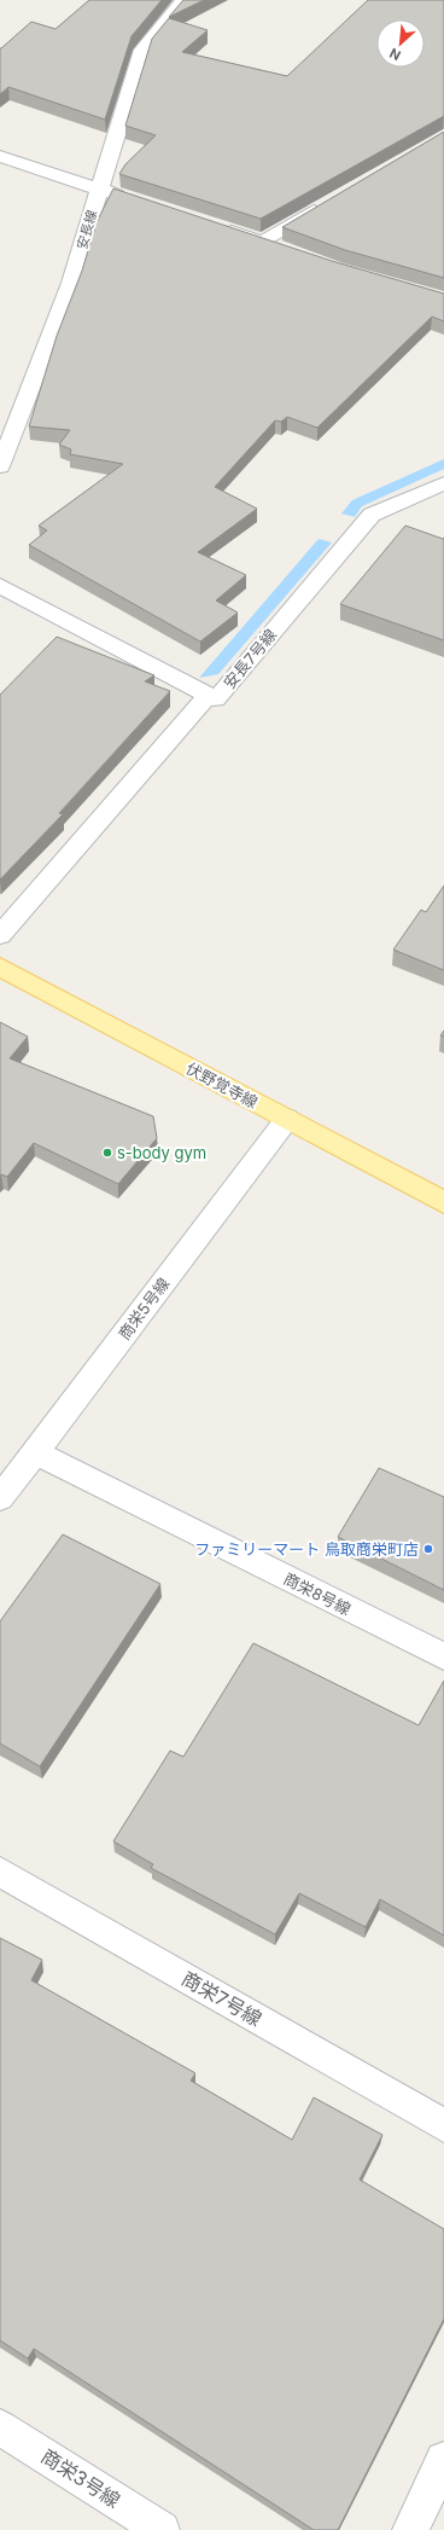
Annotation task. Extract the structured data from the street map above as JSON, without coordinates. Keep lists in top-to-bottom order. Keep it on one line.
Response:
{"streets":{"main road":["伏野覚寺線"],"street":["安長線","安長7号線","商栄5号線","商栄8号線","商栄7号線","商栄3号線"]},"crossings":[["伏野覚寺線","商栄5号線"],["商栄5号線","商栄8号線"]],"places":["s-body gym","ファミリーマート 鳥取商栄町店"],"north":"bottom left"}
